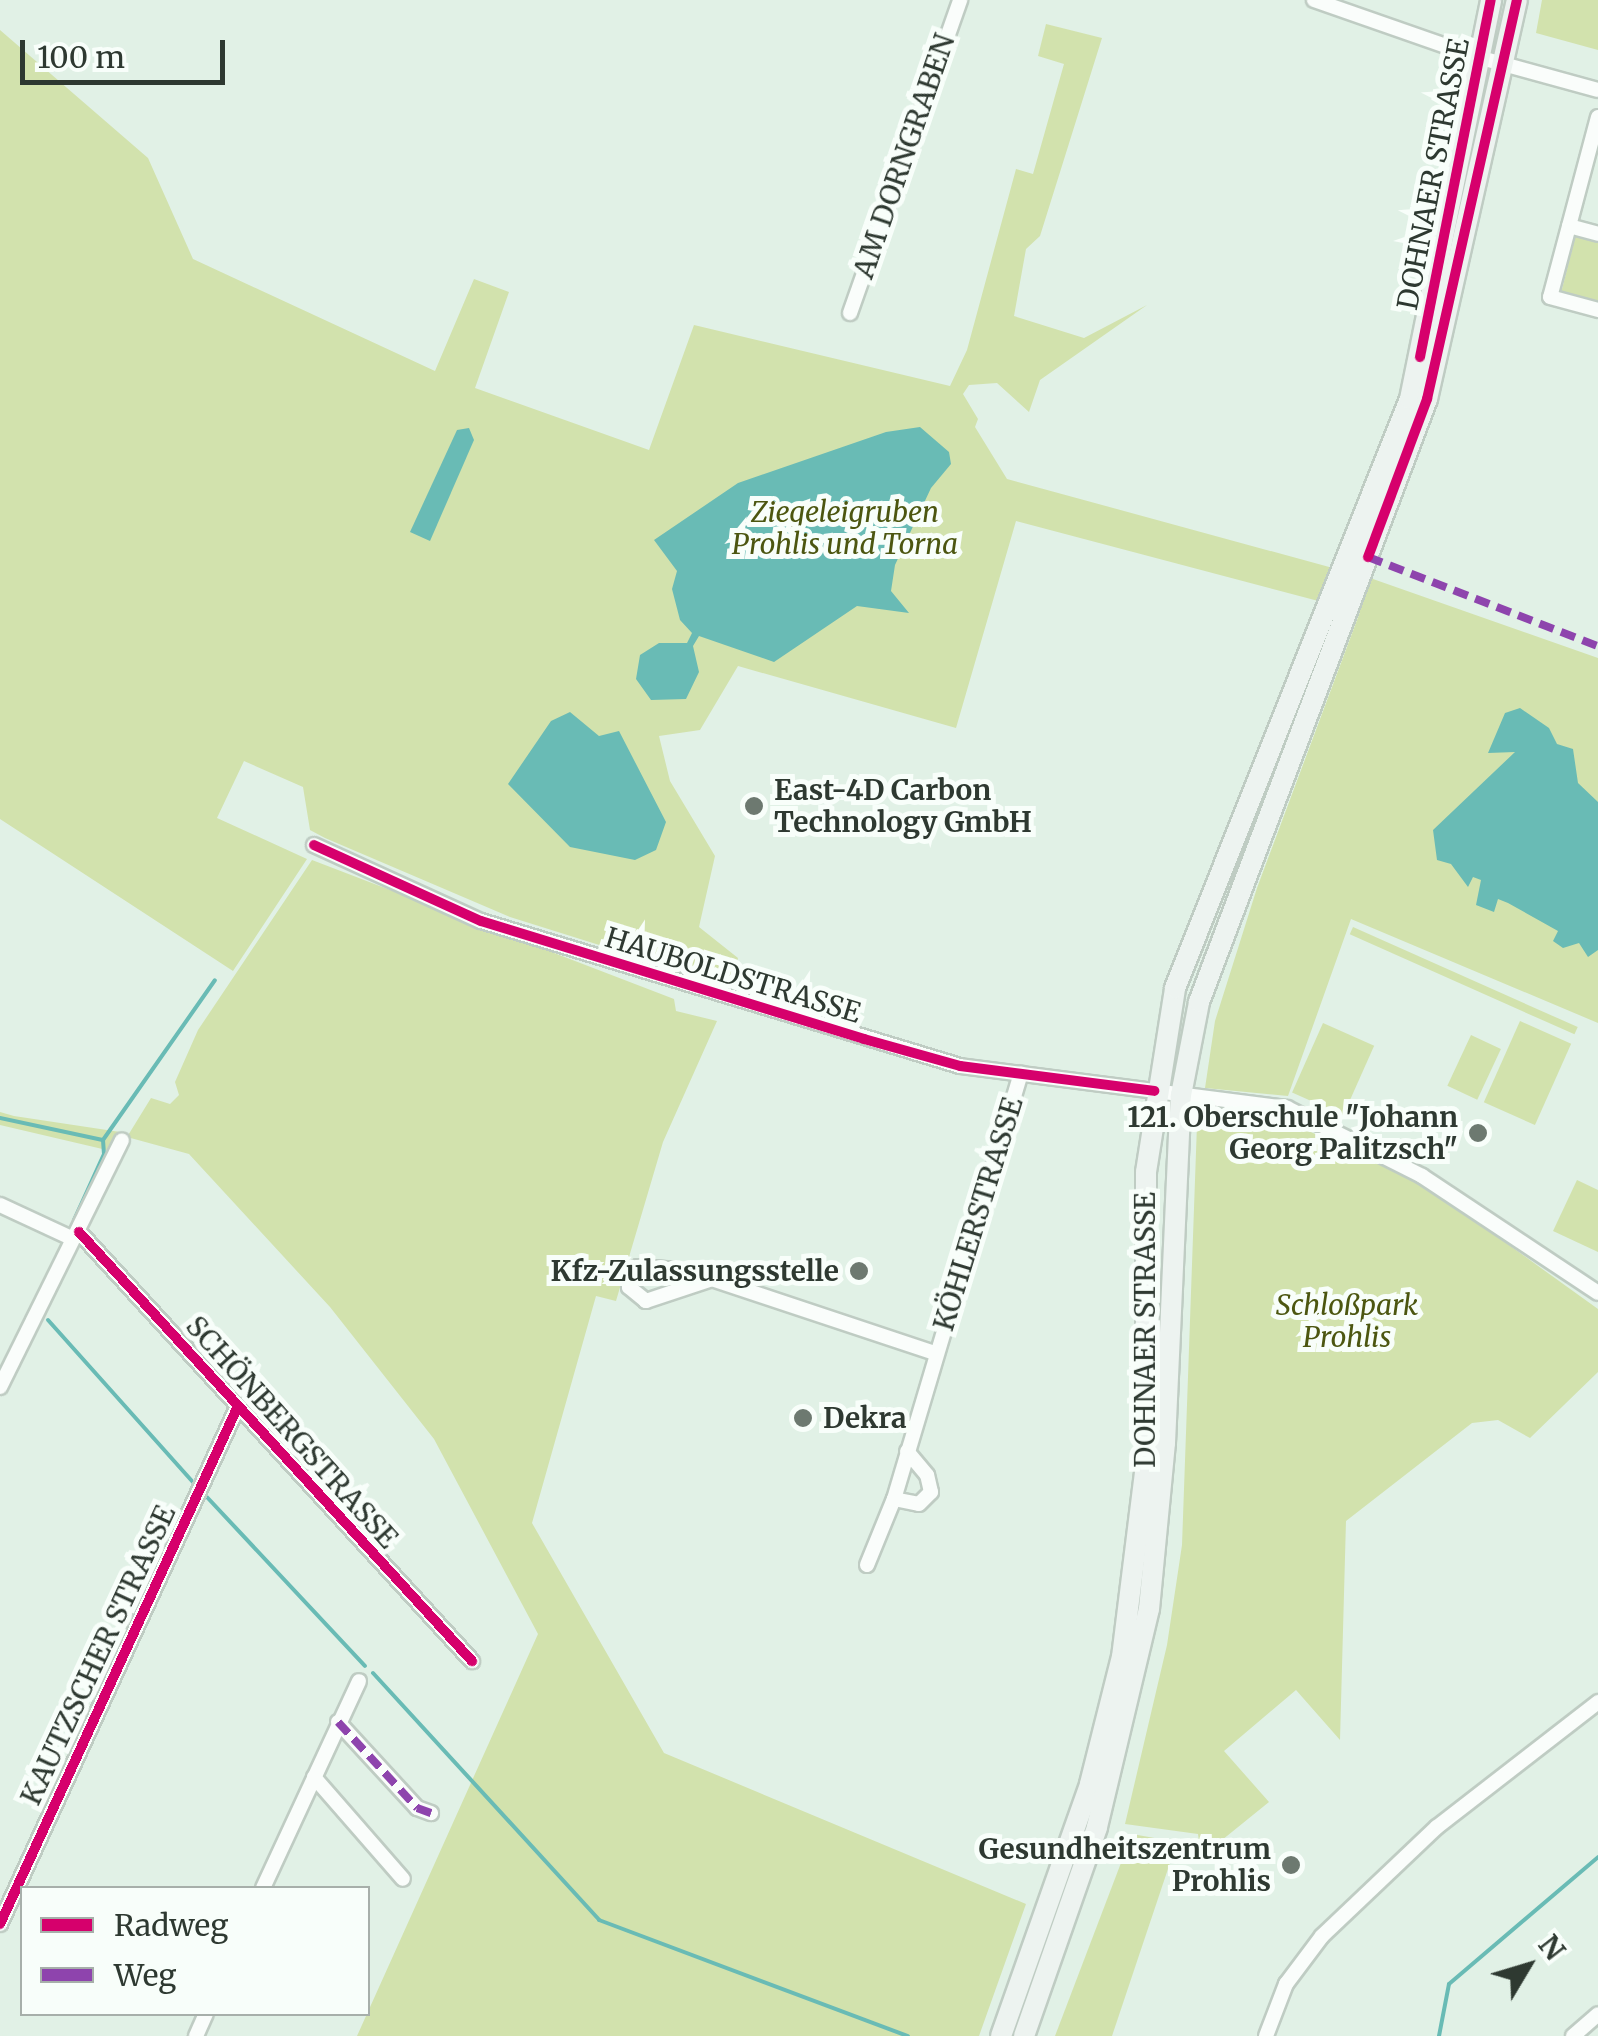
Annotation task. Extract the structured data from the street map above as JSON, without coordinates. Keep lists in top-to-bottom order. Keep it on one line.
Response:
{"streets":{"main road":["DOHNAER STRASSE"],"street":["AM DORNGRABEN","HAUBOLDSTRASSE","KÖHLERSTRASSE","SCHÖNBERGSTRASSE","KAUTZSCHER STRASSE"]},"crossings":[["DOHNAER STRASSE","HAUBOLDSTRASSE"],["HAUBOLDSTRASSE","KÖHLERSTRASSE"],["SCHÖNBERGSTRASSE","KAUTZSCHER STRASSE"]],"parks":["Ziegeleigruben Prohlis und Torna","Schloßpark Prohlis"],"places":["East-4D Carbon Technology GmbH","121. Oberschule \"Johann Georg Palitzsch\"","Kfz-Zulassungsstelle","Dekra","Gesundheitszentrum Prohlis"],"legend":["Radweg","Weg"],"scale_bar":"100 m","north":"top right"}
